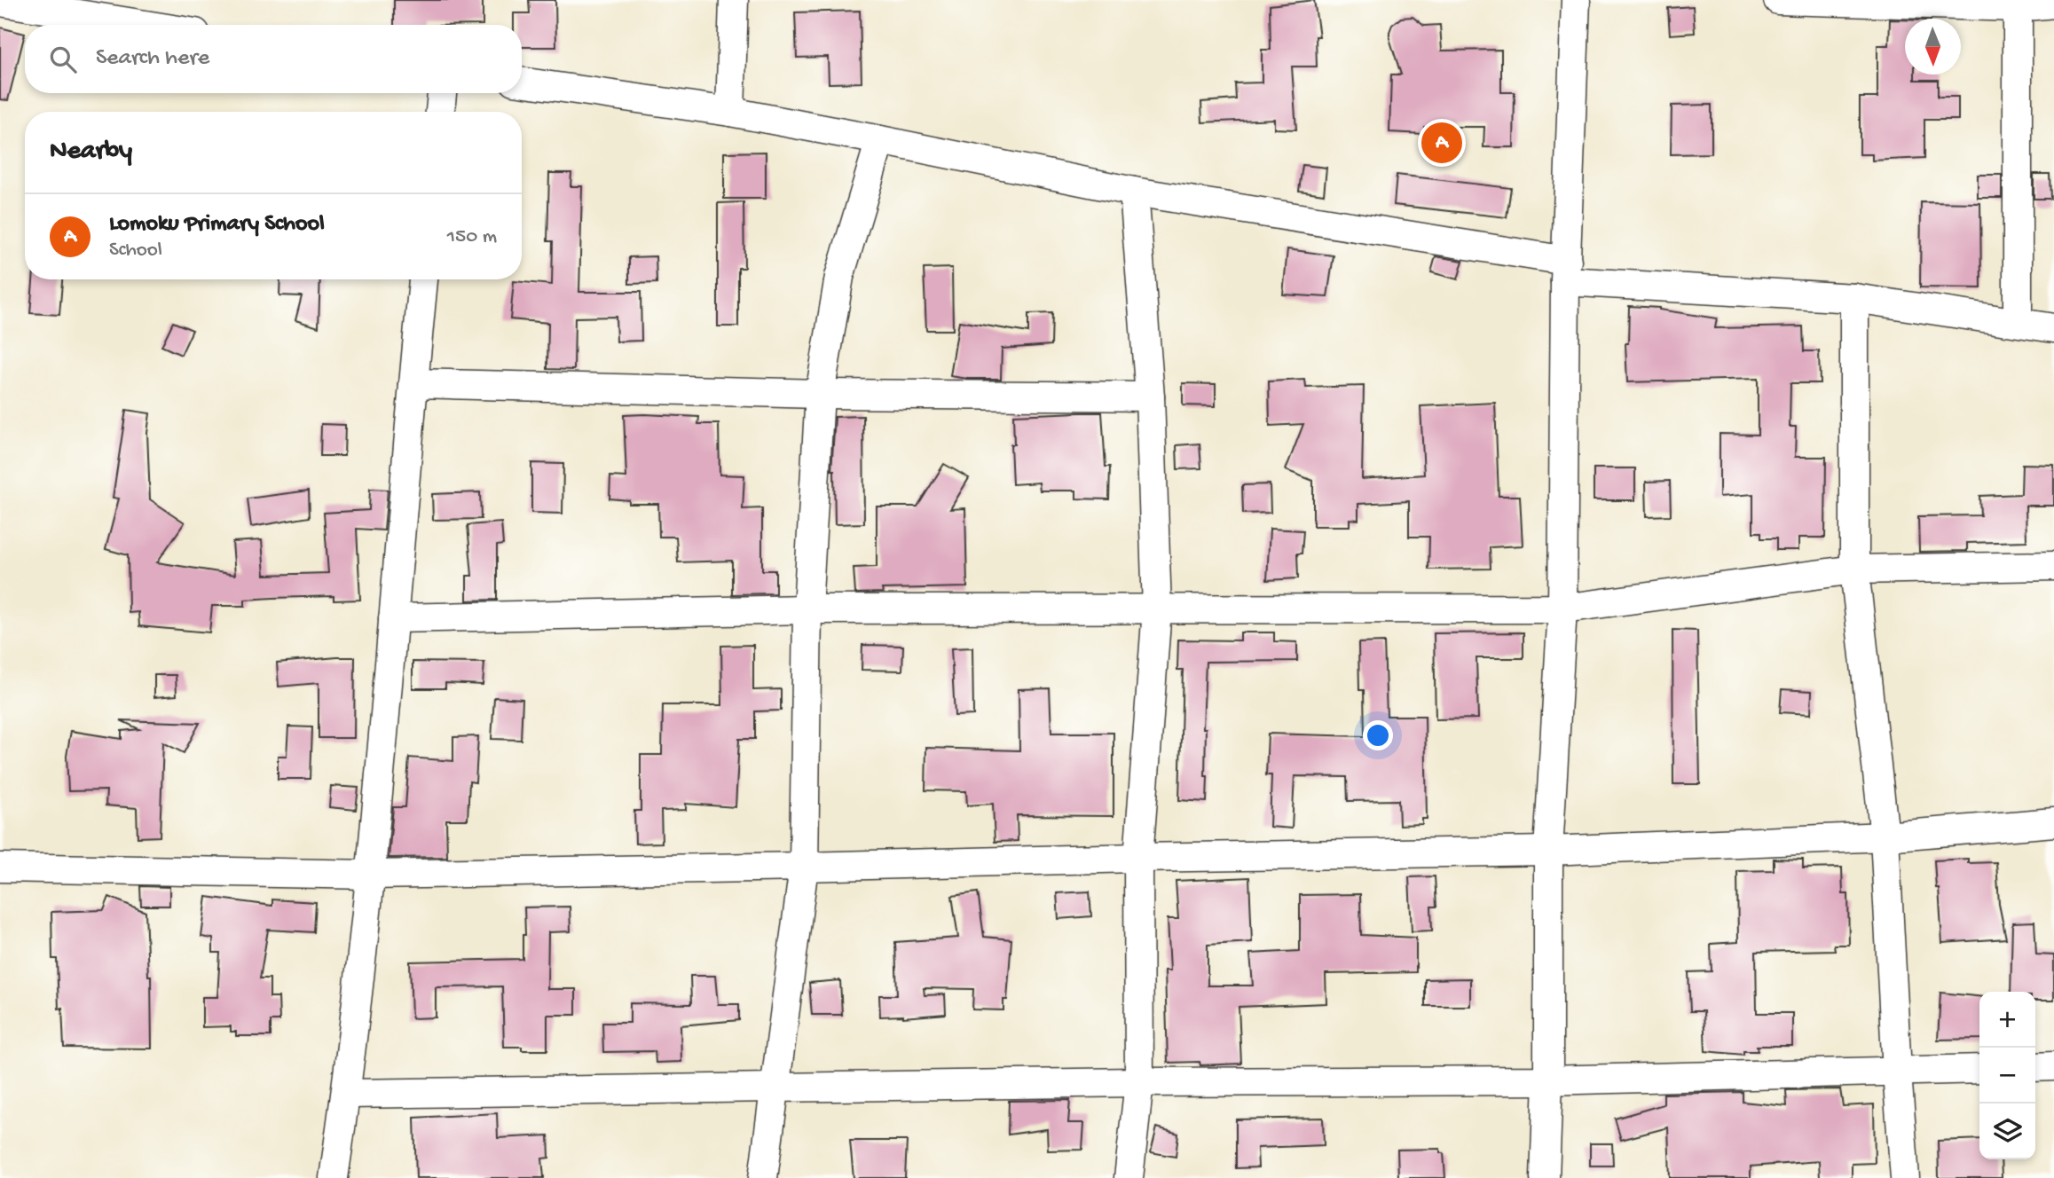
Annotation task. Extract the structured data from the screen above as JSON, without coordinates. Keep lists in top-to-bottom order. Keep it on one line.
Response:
{"north":"bottom","page":{"search":"Search here","heading":"Nearby","pins":"A","list":[{"mark":"A","name":"Lomoku Primary School","note":"School","value":"150 m"}],"map_buttons":["+","−"]}}
